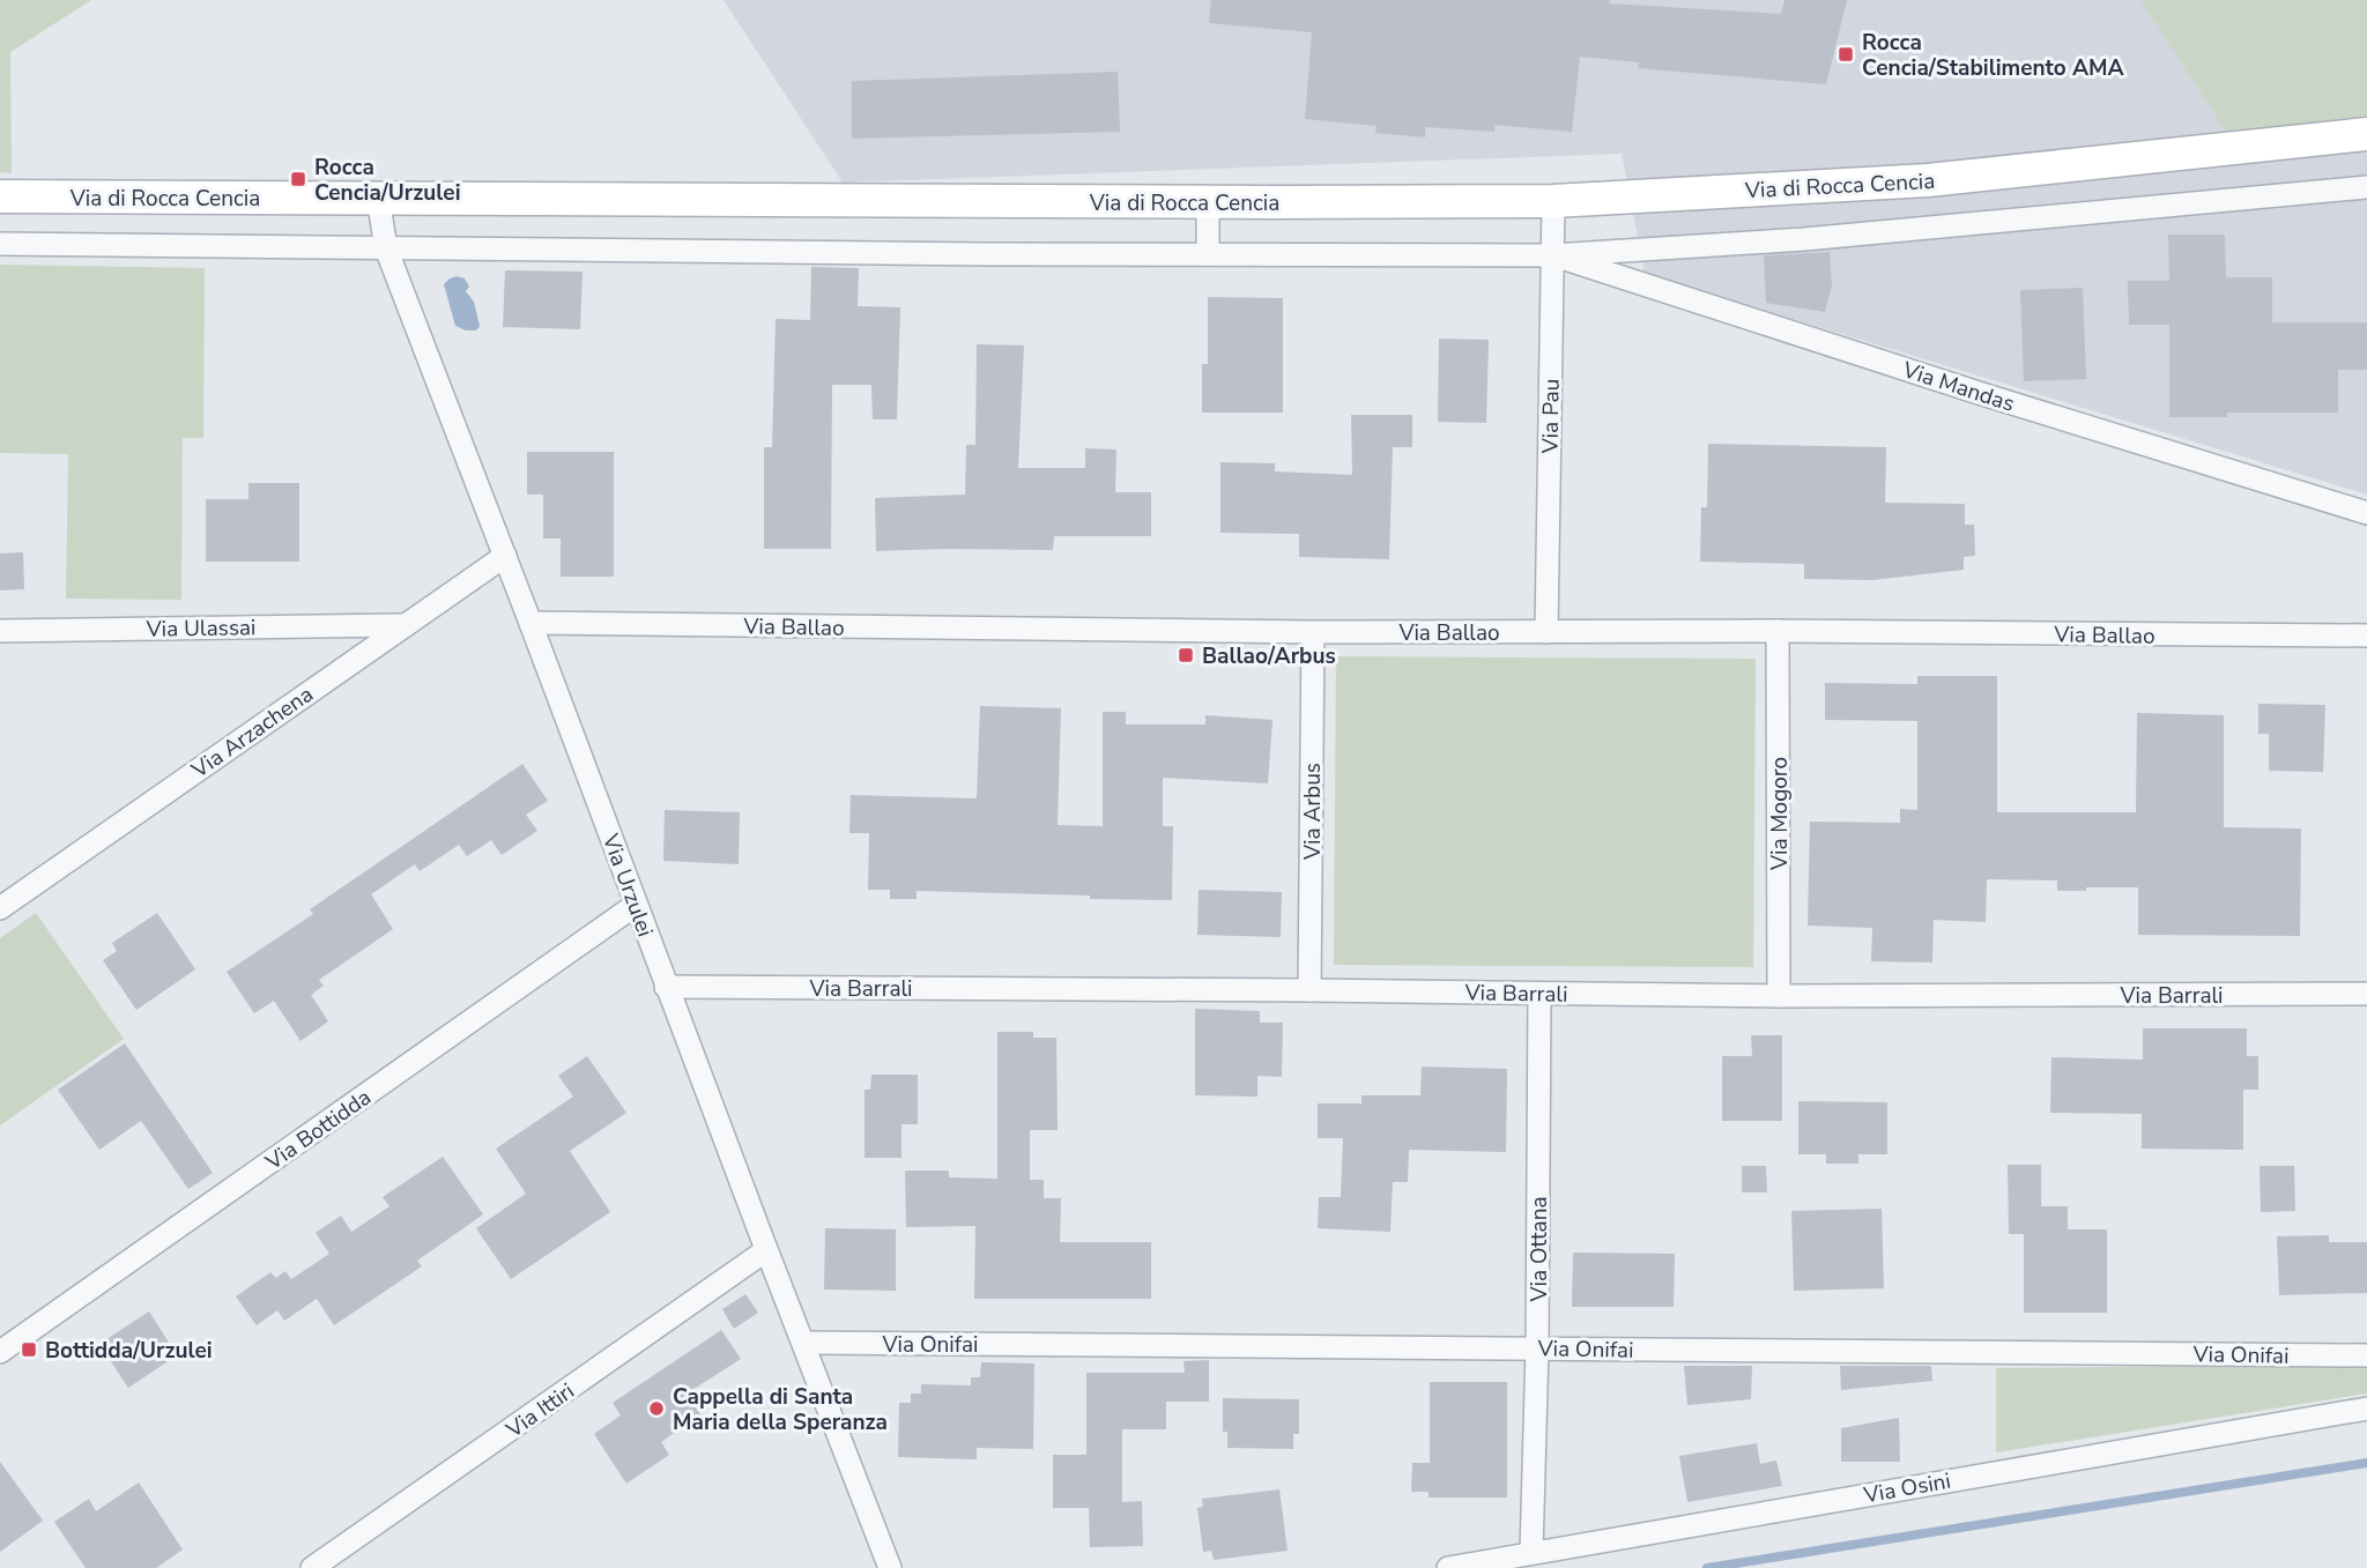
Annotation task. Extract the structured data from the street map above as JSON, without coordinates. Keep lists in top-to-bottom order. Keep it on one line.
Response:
{"streets":{"main road":["Via di Rocca Cencia"],"street":["Via Mandas","Via Pau","Via Ballao","Via Ulassai","Via Arzachena","Via Arbus","Via Mogoro","Via Urzulei","Via Barrali","Via Bottidda","Via Ottana","Via Onifai","Via Ittiri","Via Osini"]},"crossings":[["Via di Rocca Cencia","Via Pau"],["Via di Rocca Cencia","Via Urzulei"],["Via Mandas","Via Pau"],["Via Pau","Via Ballao"],["Via Ballao","Via Arbus"],["Via Ballao","Via Mogoro"],["Via Ballao","Via Urzulei"],["Via Ulassai","Via Arzachena"],["Via Arzachena","Via Urzulei"],["Via Arbus","Via Barrali"],["Via Mogoro","Via Barrali"],["Via Urzulei","Via Barrali"],["Via Urzulei","Via Bottidda"],["Via Urzulei","Via Onifai"],["Via Urzulei","Via Ittiri"],["Via Barrali","Via Ottana"],["Via Ottana","Via Onifai"],["Via Ottana","Via Osini"]],"places":{"transit":["Rocca Cencia/Stabilimento AMA","Rocca Cencia/Urzulei","Ballao/Arbus","Bottidda/Urzulei"],"other":["Cappella di Santa Maria della Speranza"]}}
